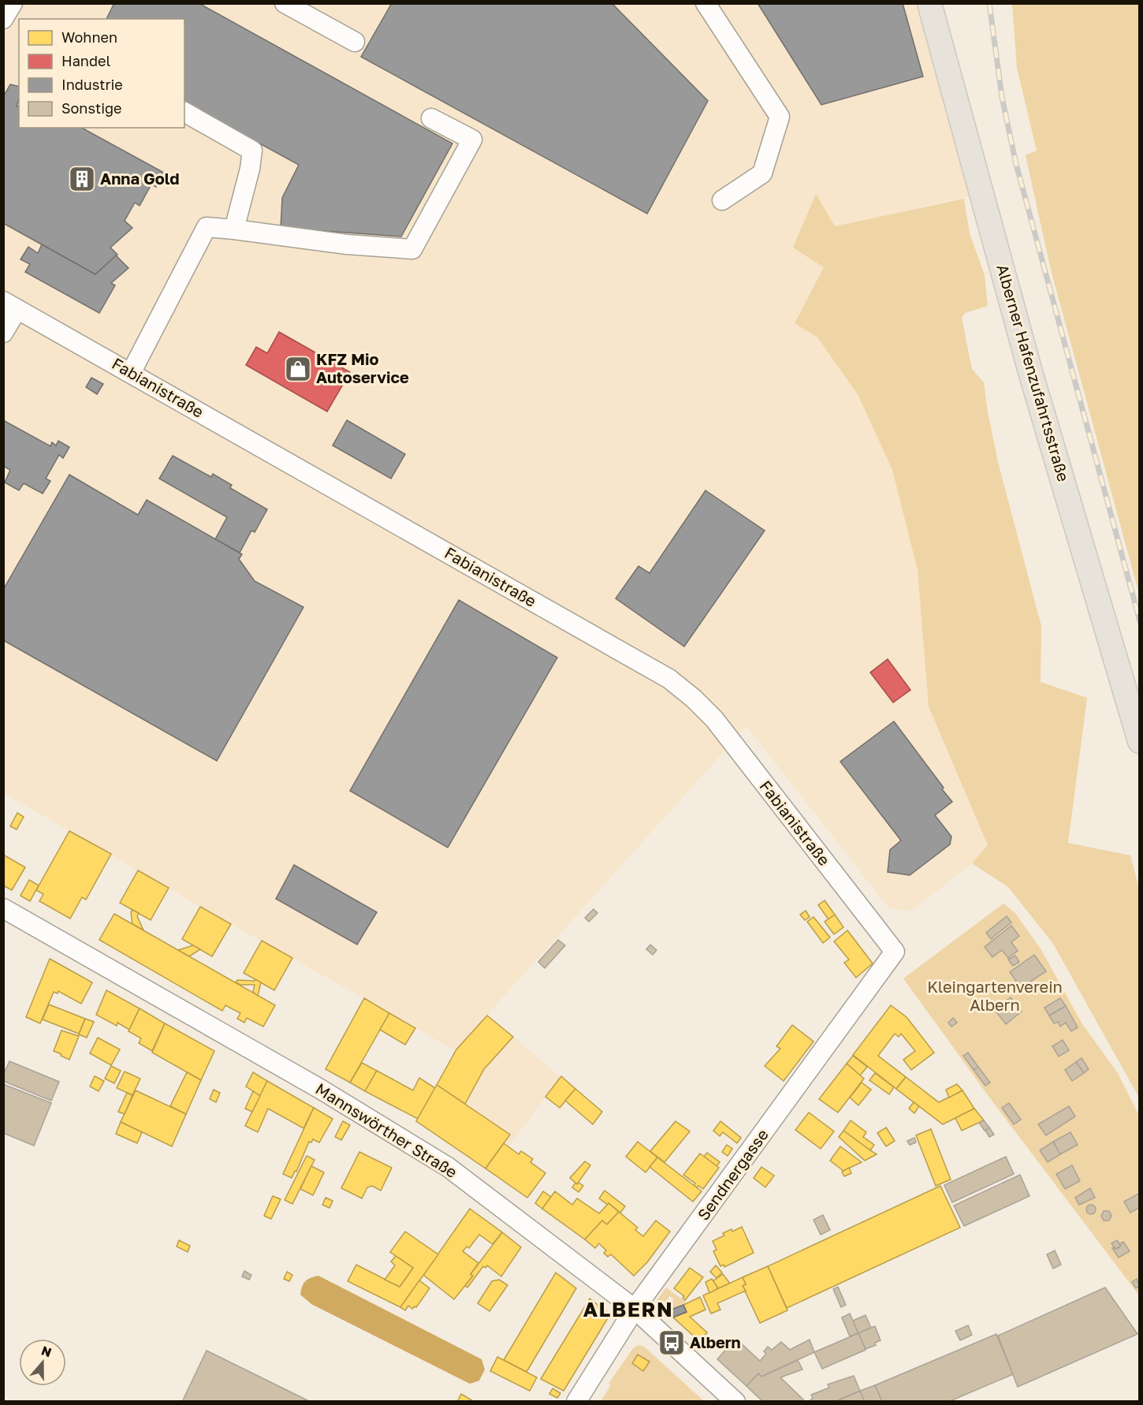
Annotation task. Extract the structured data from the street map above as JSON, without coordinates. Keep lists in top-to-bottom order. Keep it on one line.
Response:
{"streets":{"main road":["Alberner Hafenzufahrtsstraße"],"street":["Fabianistraße","Mannswörther Straße","Sendnergasse"]},"crossings":[["Fabianistraße","Sendnergasse"],["Mannswörther Straße","Sendnergasse"]],"districts":["ALBERN"],"parks":["Kleingartenverein Albern"],"places":{"building":["Anna Gold"],"shop":["KFZ Mio Autoservice"],"bus stop":["Albern"]},"legend":["Wohnen","Handel","Industrie","Sonstige"],"north":"top"}
